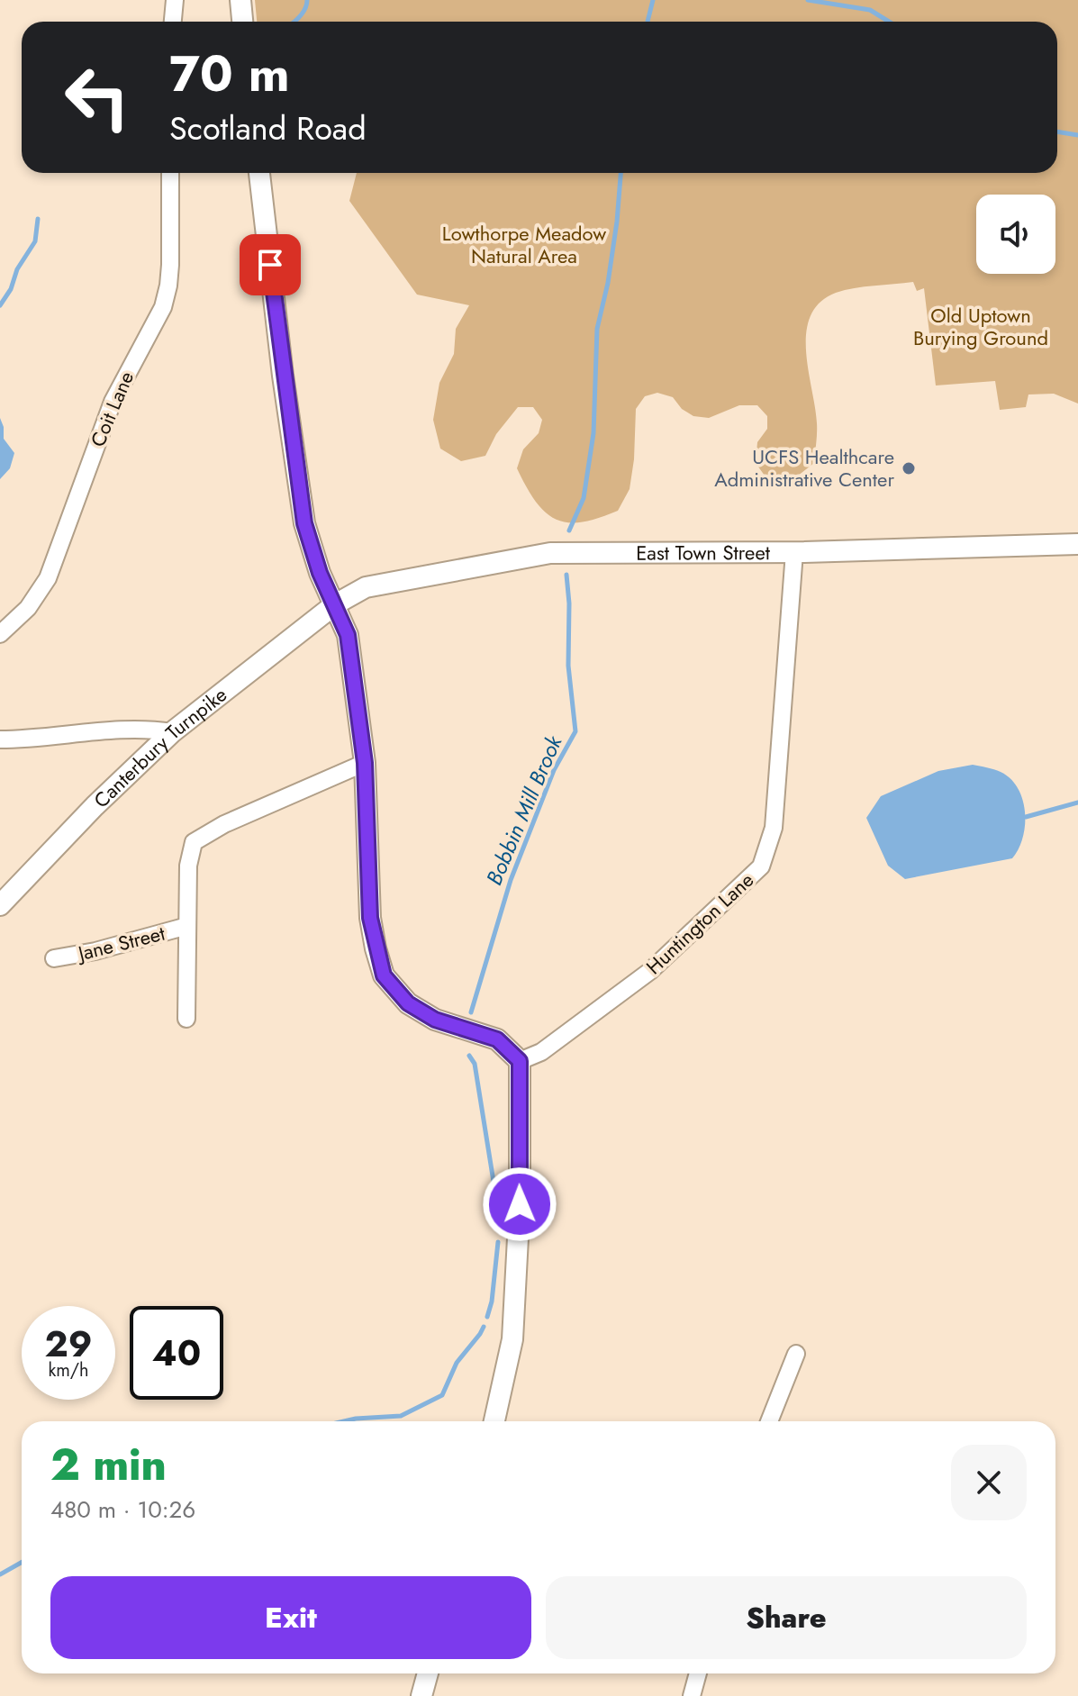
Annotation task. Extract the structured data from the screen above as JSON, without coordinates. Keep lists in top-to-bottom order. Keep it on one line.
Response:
{"streets":{"street":["Coit Lane","East Town Street","Canterbury Turnpike","Huntington Lane","Jane Street"]},"crossings":[["East Town Street","Canterbury Turnpike"],["East Town Street","Huntington Lane"]],"water":["Bobbin Mill Brook"],"parks":["Lowthorpe Meadow Natural Area","Old Uptown Burying Ground"],"places":["UCFS Healthcare Administrative Center"],"page":{"turn":["70 m","Scotland Road"],"speed":"29 km/h","limit":"40","heading":["2 min","480 m · 10:26"],"buttons":["Exit","Share"]}}
